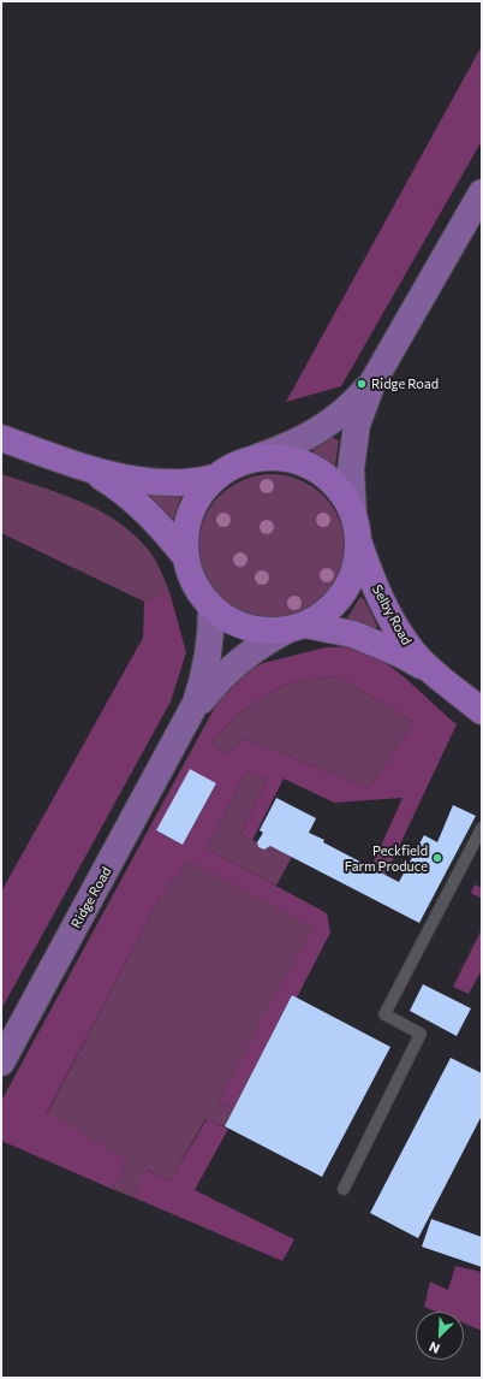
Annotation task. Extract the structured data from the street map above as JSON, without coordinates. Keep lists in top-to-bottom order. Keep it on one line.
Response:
{"streets":{"highway":["Selby Road"],"main road":["Ridge Road"]},"crossings":[["Selby Road","Ridge Road"]],"places":["Ridge Road","Peckfield Farm Produce"],"north":"bottom left"}
